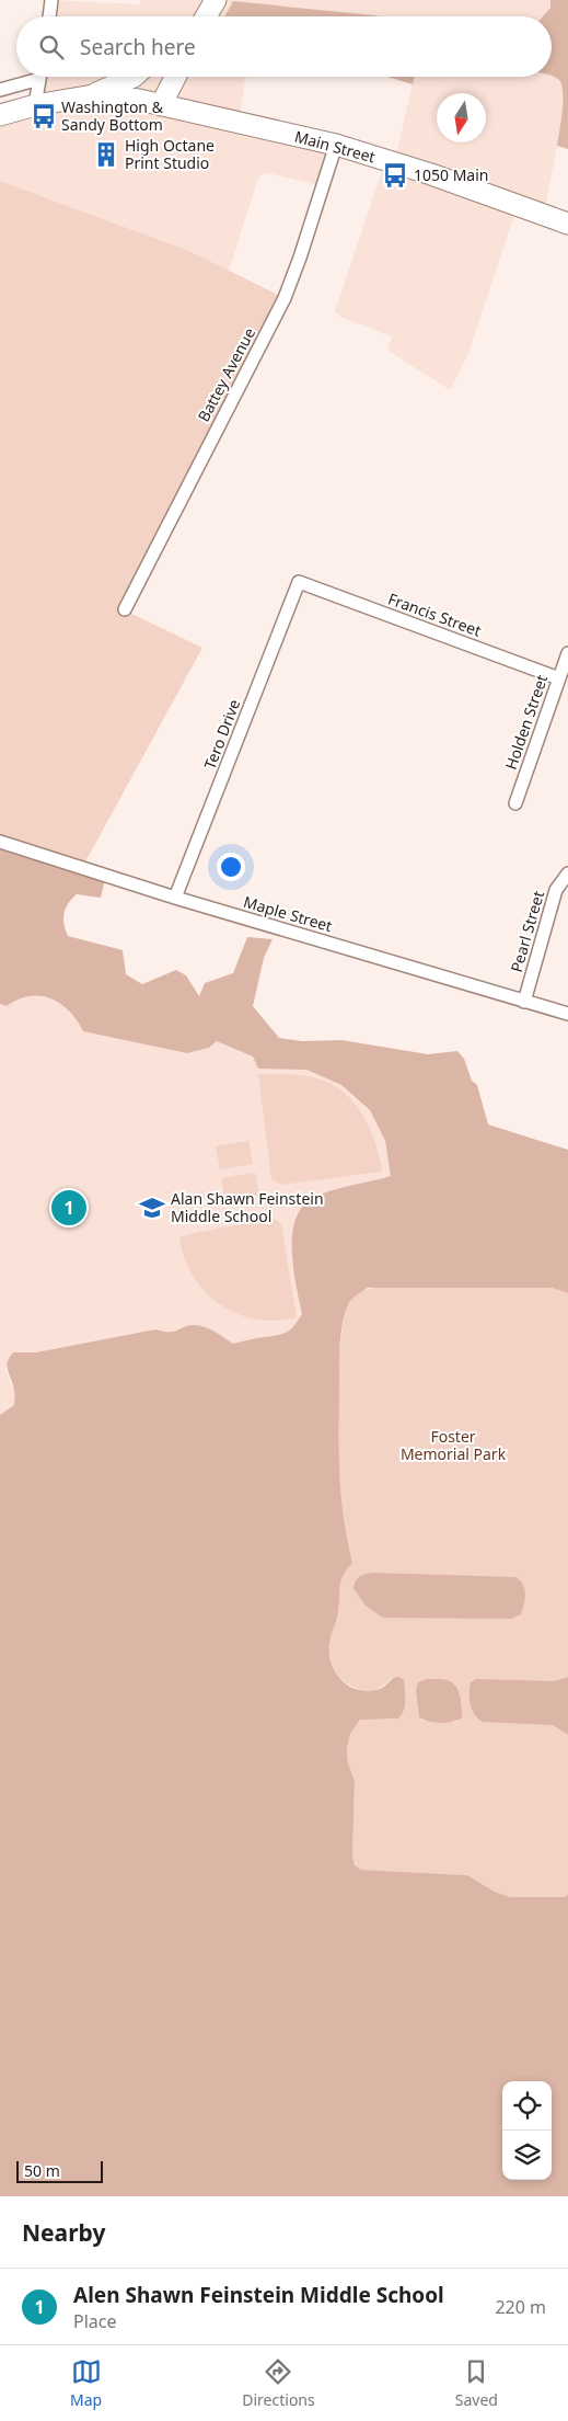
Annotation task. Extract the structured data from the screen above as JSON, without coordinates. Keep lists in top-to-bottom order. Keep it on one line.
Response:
{"streets":{"main road":["Main Street"],"street":["Battey Avenue","Francis Street","Holden Street","Tero Drive","Maple Street","Pearl Street"]},"crossings":[["Main Street","Battey Avenue"],["Francis Street","Holden Street"],["Francis Street","Tero Drive"],["Tero Drive","Maple Street"],["Maple Street","Pearl Street"]],"parks":["Foster Memorial Park"],"places":{"bus stop":["Washington & Sandy Bottom","1050 Main"],"building":["High Octane Print Studio"],"school or university":["Alan Shawn Feinstein Middle School"]},"scale_bar":"50 m","north":"bottom","page":{"search":"Search here","pins":"1","scale":"50 m","heading":"Nearby","list":[{"mark":"1","name":"Alen Shawn Feinstein Middle School","note":"Place","value":"220 m"}],"nav":["Map","Directions","Saved"]}}
